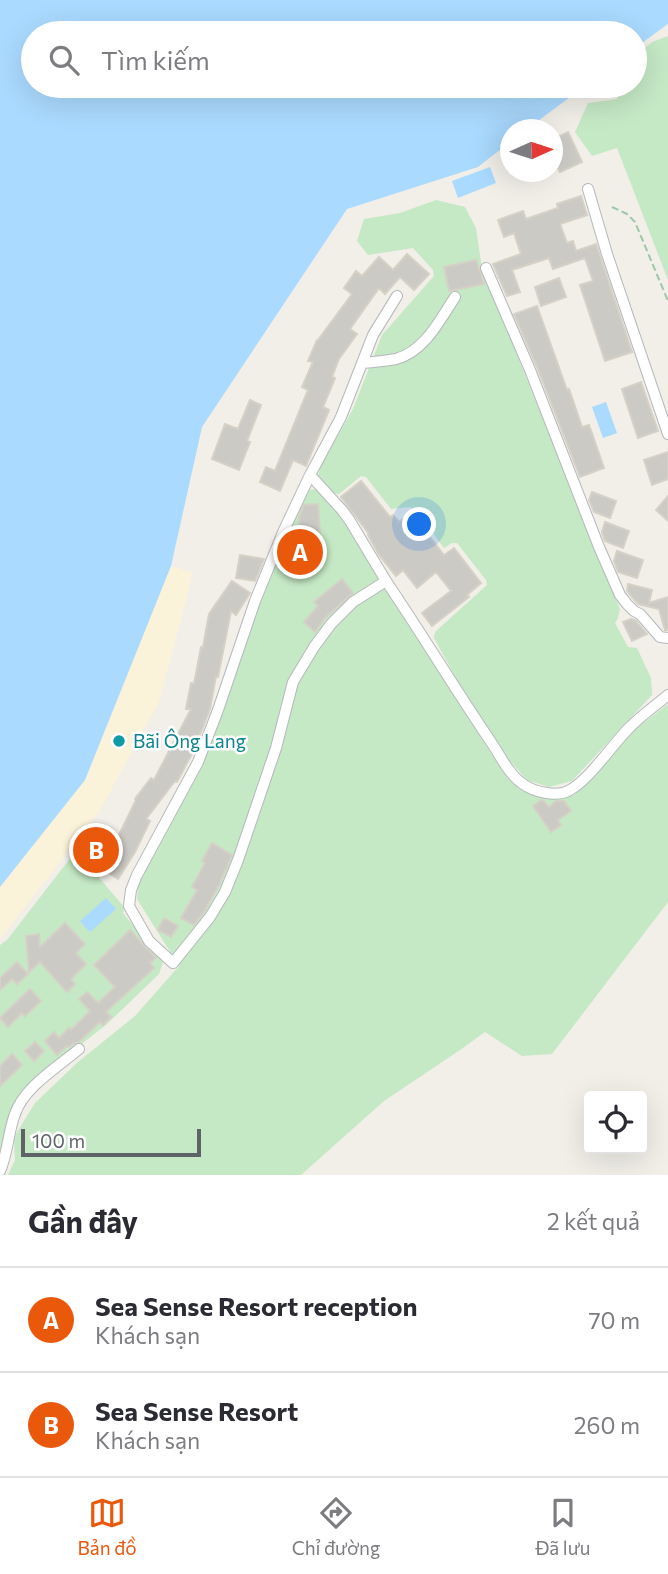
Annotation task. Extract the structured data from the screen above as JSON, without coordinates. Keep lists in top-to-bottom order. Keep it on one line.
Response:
{"places":["Bãi Ông Lang"],"scale_bar":"100 m","north":"right","page":{"search":"Tìm kiếm","pins":["A","B"],"scale":"100 m","heading":["Gần đây","2 kết quả"],"list":[{"mark":"A","name":"Sea Sense Resort reception","note":"Khách sạn","value":"70 m"},{"mark":"B","name":"Sea Sense Resort","note":"Khách sạn","value":"260 m"}],"nav":["Bản đồ","Chỉ đường","Đã lưu"]}}
